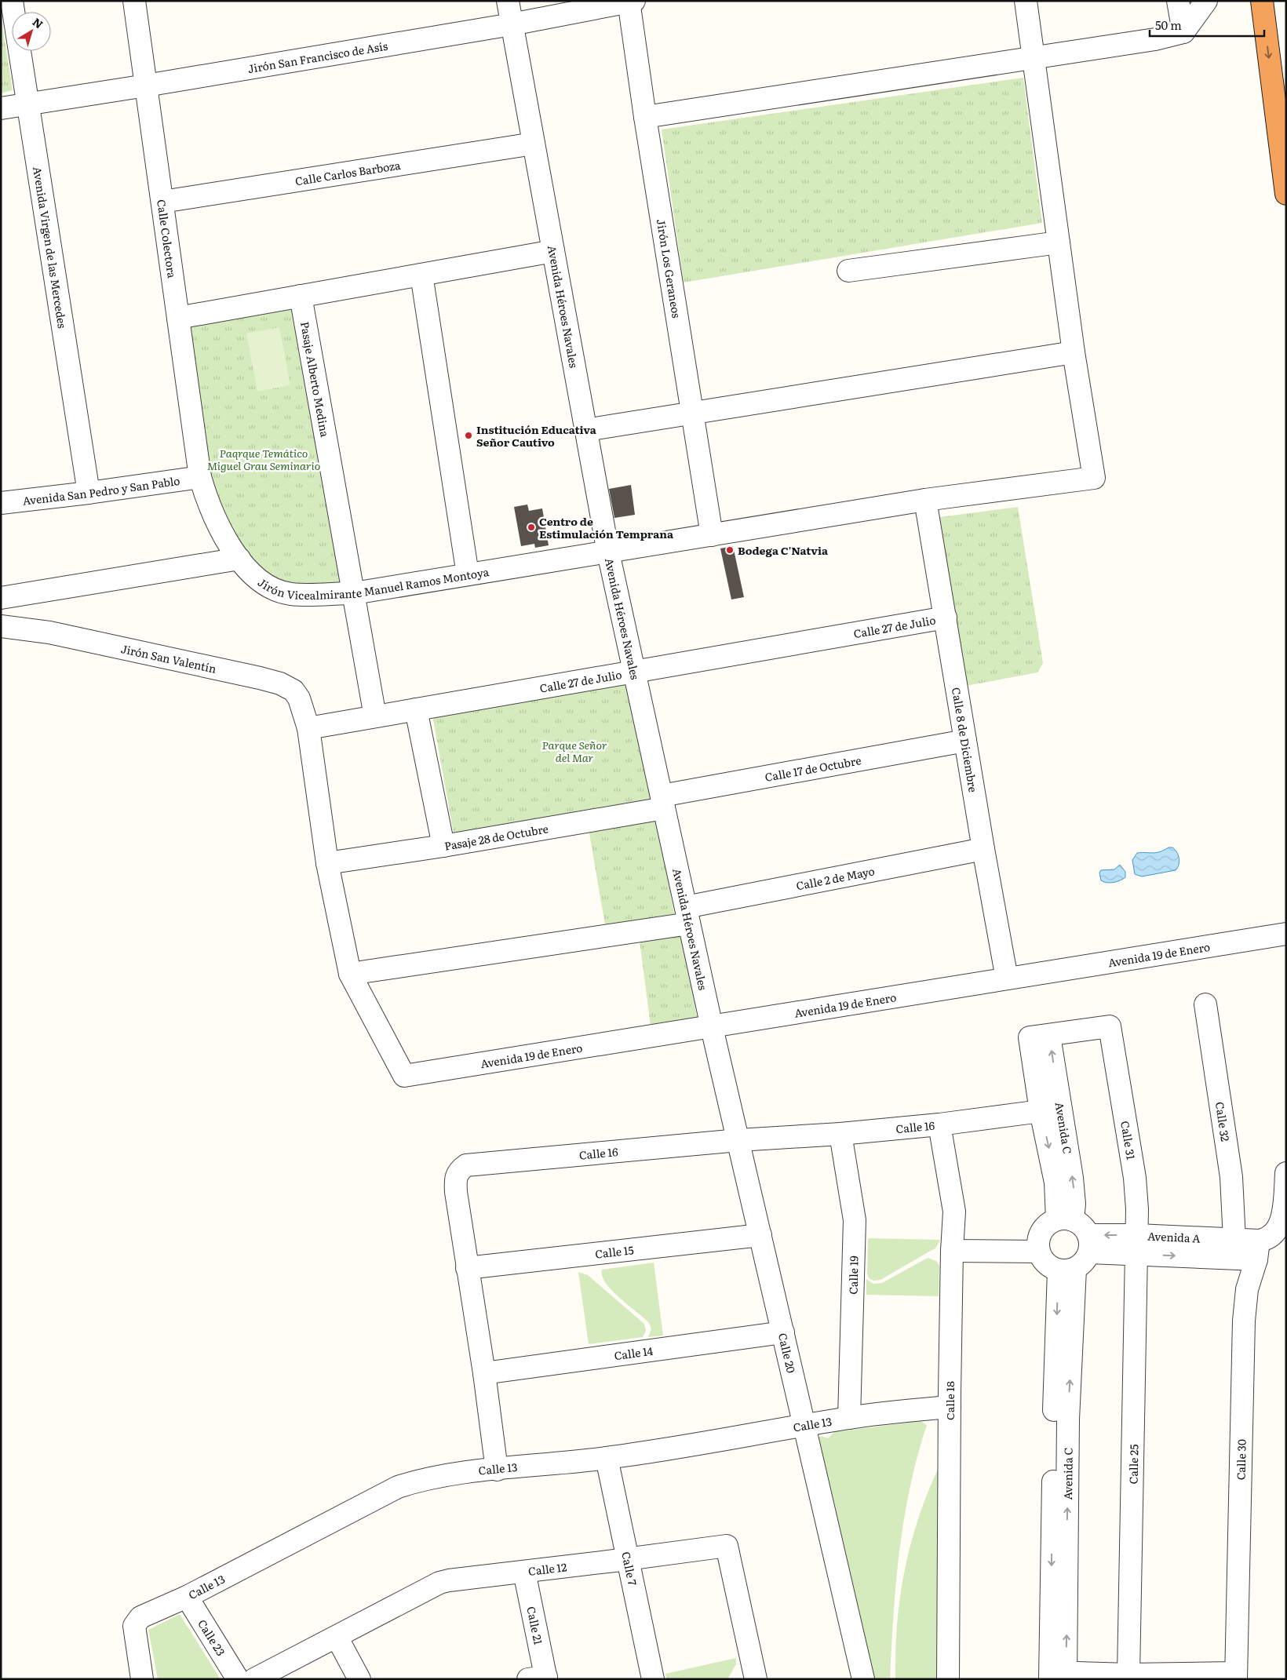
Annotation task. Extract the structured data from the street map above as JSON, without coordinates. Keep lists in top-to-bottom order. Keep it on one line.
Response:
{"streets":{"street":["Jirón San Francisco de Asís","Calle Carlos Barboza","Calle Colectora","Avenida Virgen de las Mercedes","Jirón Los Geraneos","Avenida Héroes Navales","Pasaje Alberto Medina","Avenida San Pedro y San Pablo","Jirón Vicealmirante Manuel Ramos Montoya","Calle 27 de Julio","Jirón San Valentín","Calle 8 de Diciembre","Calle 17 de Octubre","Pasaje 28 de Octubre","Calle 2 de Mayo","Avenida 19 de Enero","Calle 32","Calle 16","Avenida C","Calle 31","Avenida A","Calle 15","Calle 19","Calle 14","Calle 20","Calle 18","Calle 13","Calle 30","Calle 25","Calle 7","Calle 12","Calle 21","Calle 23"]},"crossings":[["Jirón San Francisco de Asís","Calle Colectora"],["Jirón San Francisco de Asís","Avenida Virgen de las Mercedes"],["Jirón San Francisco de Asís","Jirón Los Geraneos"],["Jirón San Francisco de Asís","Avenida Héroes Navales"],["Calle Carlos Barboza","Calle Colectora"],["Calle Carlos Barboza","Avenida Héroes Navales"],["Calle Colectora","Avenida San Pedro y San Pablo"],["Calle Colectora","Jirón Vicealmirante Manuel Ramos Montoya"],["Avenida Virgen de las Mercedes","Avenida San Pedro y San Pablo"],["Jirón Los Geraneos","Jirón Vicealmirante Manuel Ramos Montoya"],["Avenida Héroes Navales","Jirón Vicealmirante Manuel Ramos Montoya"],["Avenida Héroes Navales","Calle 27 de Julio"],["Avenida Héroes Navales","Calle 17 de Octubre"],["Avenida Héroes Navales","Pasaje 28 de Octubre"],["Avenida Héroes Navales","Calle 2 de Mayo"],["Avenida Héroes Navales","Avenida 19 de Enero"],["Avenida Héroes Navales","Calle 20"],["Pasaje Alberto Medina","Jirón Vicealmirante Manuel Ramos Montoya"],["Pasaje Alberto Medina","Calle 27 de Julio"],["Avenida San Pedro y San Pablo","Jirón Vicealmirante Manuel Ramos Montoya"],["Jirón Vicealmirante Manuel Ramos Montoya","Calle 8 de Diciembre"],["Calle 27 de Julio","Jirón San Valentín"],["Calle 27 de Julio","Calle 8 de Diciembre"],["Jirón San Valentín","Pasaje 28 de Octubre"],["Jirón San Valentín","Calle 2 de Mayo"],["Jirón San Valentín","Avenida 19 de Enero"],["Calle 8 de Diciembre","Calle 17 de Octubre"],["Calle 8 de Diciembre","Calle 2 de Mayo"],["Calle 8 de Diciembre","Avenida 19 de Enero"],["Calle 17 de Octubre","Pasaje 28 de Octubre"],["Avenida 19 de Enero","Calle 20"],["Calle 32","Avenida A"],["Calle 16","Avenida C"],["Calle 16","Calle 15"],["Calle 16","Calle 19"],["Calle 16","Calle 14"],["Calle 16","Calle 20"],["Calle 16","Calle 18"],["Calle 16","Calle 13"],["Avenida C","Calle 31"],["Avenida C","Avenida A"],["Calle 31","Avenida A"],["Calle 31","Calle 25"],["Avenida A","Calle 30"],["Avenida A","Calle 25"],["Calle 15","Calle 20"],["Calle 19","Calle 13"],["Calle 14","Calle 20"],["Calle 20","Calle 13"],["Calle 18","Calle 13"],["Calle 13","Calle 7"],["Calle 13","Calle 23"],["Calle 7","Calle 12"],["Calle 12","Calle 21"]],"parks":["Paqrque Temático Miguel Grau Seminario","Parque Señor del Mar"],"places":["Institución Educativa Señor Cautivo","Centro de Estimulación Temprana","Bodega C'Natvia"],"scale_bar":"50 m","north":"top right"}
